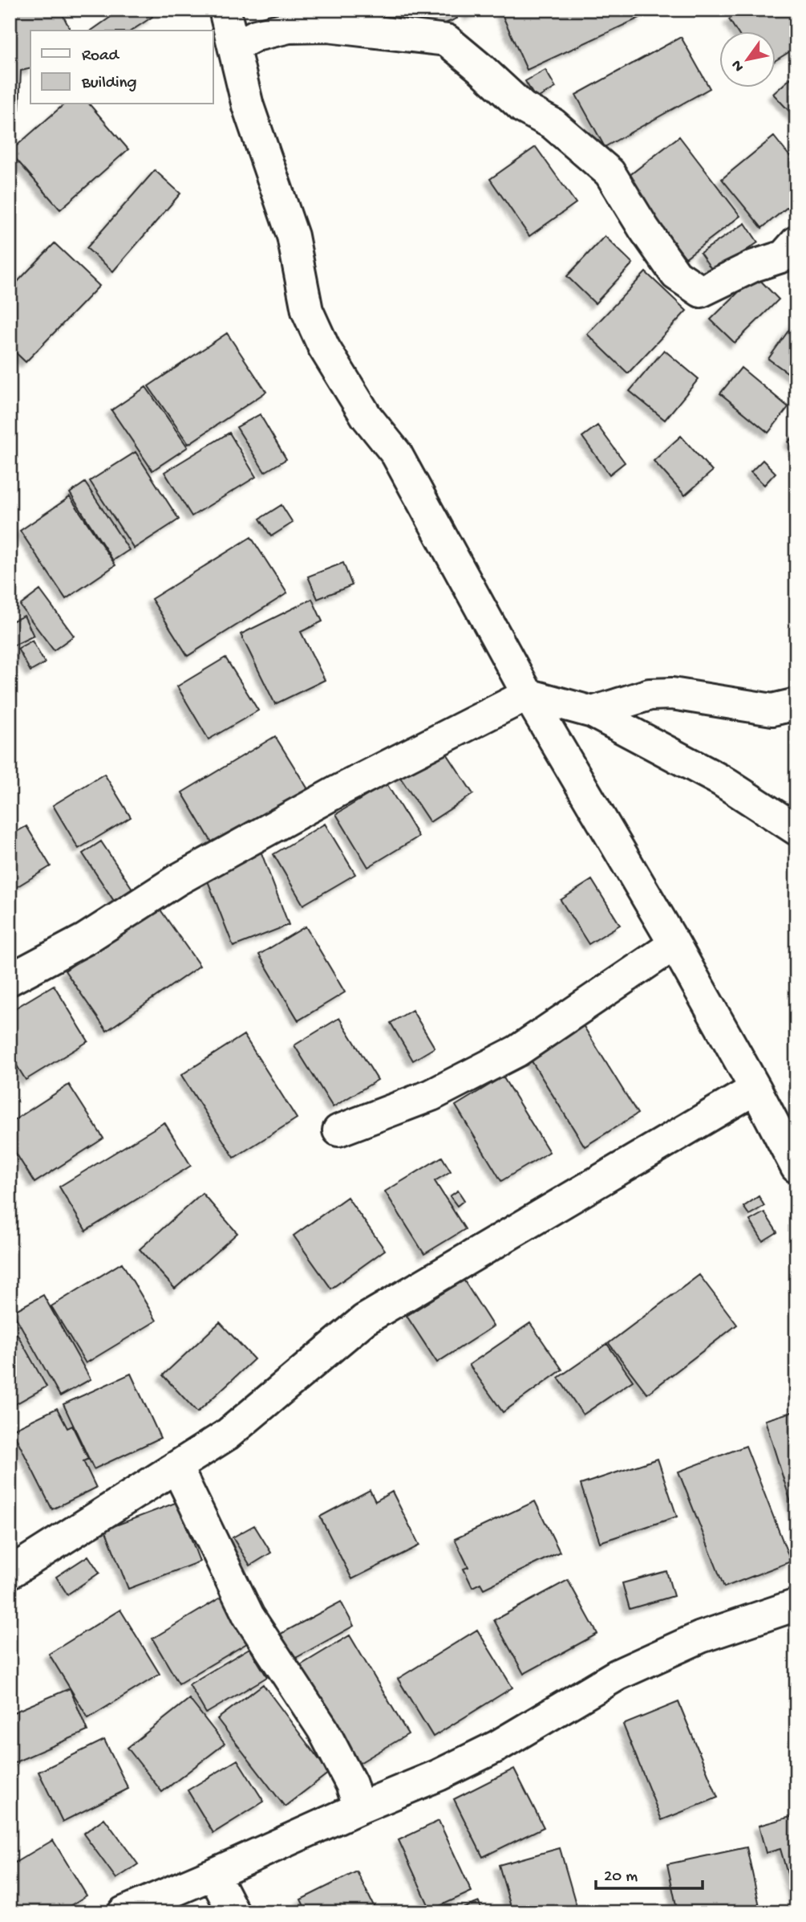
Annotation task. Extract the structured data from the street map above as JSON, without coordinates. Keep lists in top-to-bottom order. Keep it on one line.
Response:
{"legend":["Road","Building"],"scale_bar":"20 m","north":"bottom left"}
